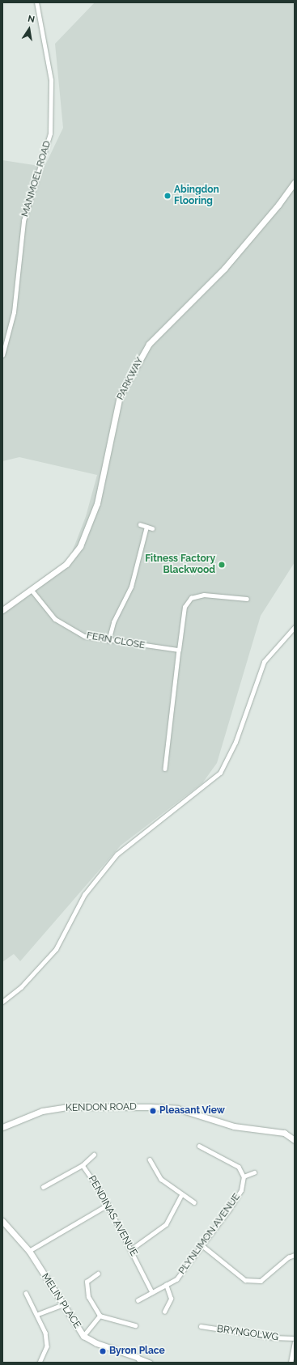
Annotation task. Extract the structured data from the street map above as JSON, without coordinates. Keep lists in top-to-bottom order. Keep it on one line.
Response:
{"streets":{"street":["MANMOEL ROAD","PARKWAY","FERN CLOSE","KENDON ROAD","PENDINAS AVENUE","PLYNLIMON AVENUE","MELIN PLACE","BRYNGOLWG"]},"crossings":[["PARKWAY","FERN CLOSE"],["PENDINAS AVENUE","PLYNLIMON AVENUE"]],"places":["Abingdon Flooring","Fitness Factory Blackwood","Pleasant View","Byron Place"],"north":"top"}
